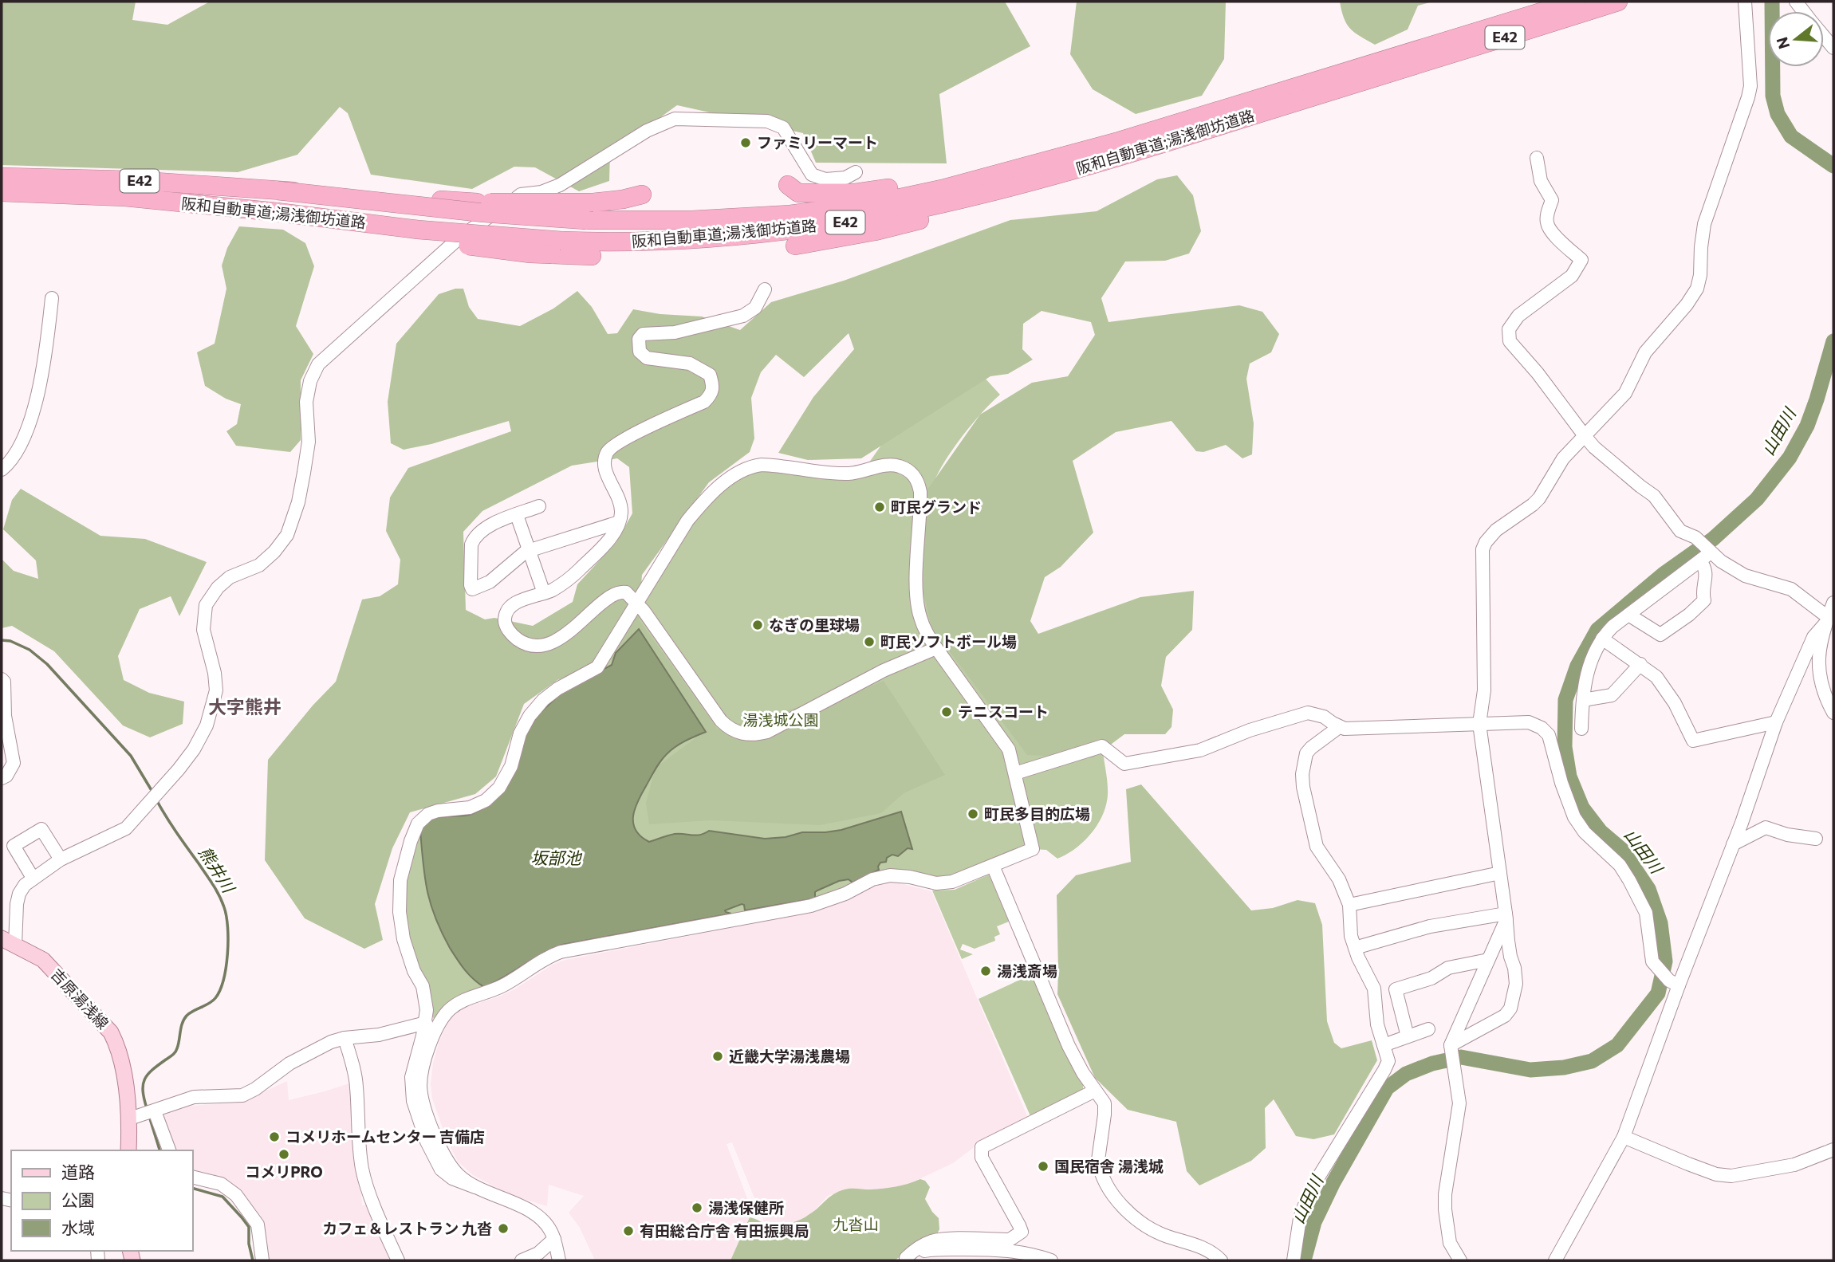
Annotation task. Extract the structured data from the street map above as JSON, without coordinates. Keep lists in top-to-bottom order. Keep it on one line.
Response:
{"streets":{"highway":["E42","阪和自動車道;湯浅御坊道路"],"main road":["吉原湯浅線"]},"districts":["大字熊井"],"water":["山田川","坂部池","熊井川"],"parks":["湯浅城公園","九沓山"],"places":["ファミリーマート","町民グランド","なぎの里球場","町民ソフトボール場","テニスコート","町民多目的広場","湯浅斎場","近畿大学湯浅農場","コメリホームセンター 吉備店","コメリPRO","国民宿舎 湯浅城","湯浅保健所","カフェ＆レストラン 九沓","有田総合庁舎 有田振興局"],"legend":["道路","公園","水域"],"north":"left"}
